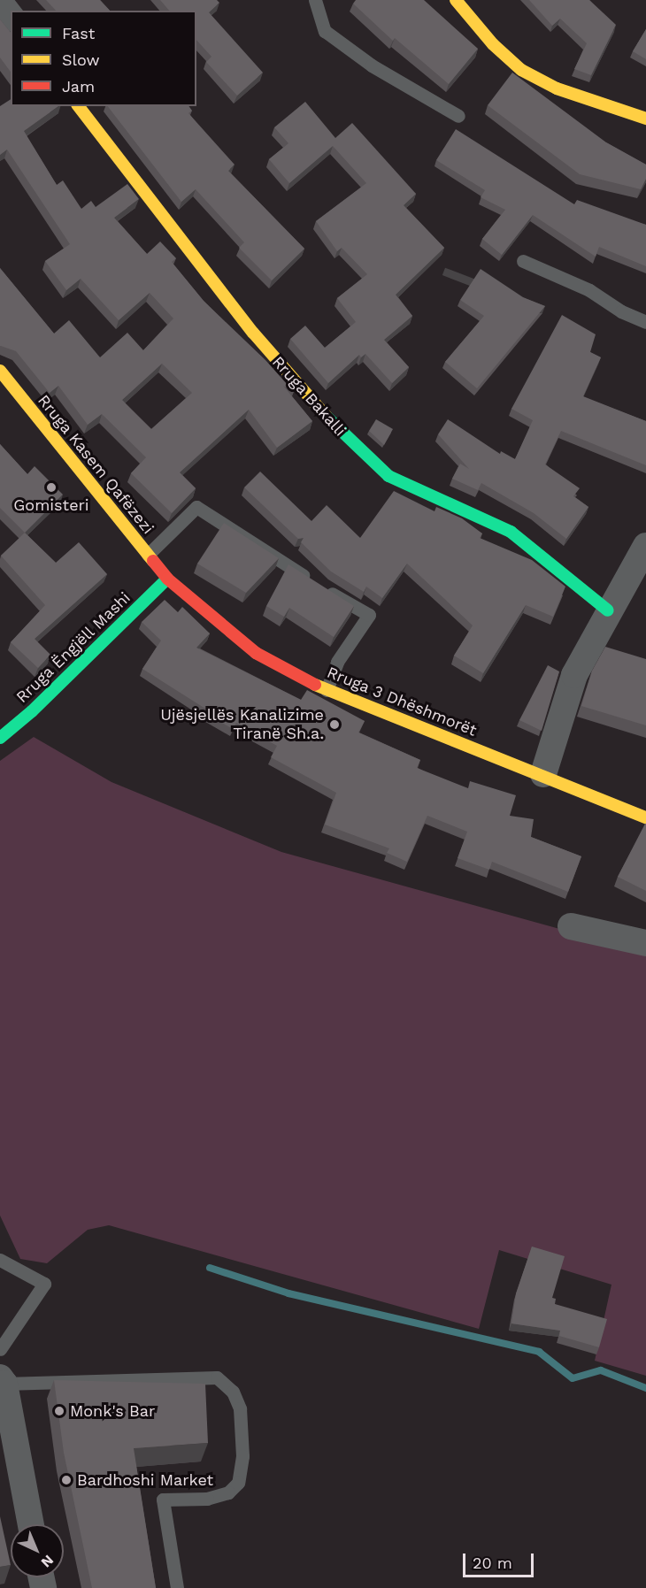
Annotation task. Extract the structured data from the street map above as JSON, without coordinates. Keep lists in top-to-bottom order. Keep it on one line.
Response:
{"streets":{"street":["Rruga Bakalli","Rruga Kasem Qafëzezi","Rruga Ëngjëll Mashi","Rruga 3 Dhëshmorët"]},"crossings":[["Rruga Kasem Qafëzezi","Rruga Ëngjëll Mashi"],["Rruga Kasem Qafëzezi","Rruga 3 Dhëshmorët"],["Rruga Ëngjëll Mashi","Rruga 3 Dhëshmorët"]],"places":["Gomisteri","Ujësjellës Kanalizime Tiranë Sh.a.","Monk's Bar","Bardhoshi Market"],"legend":["Fast","Slow","Jam"],"scale_bar":"20 m","north":"bottom right"}
